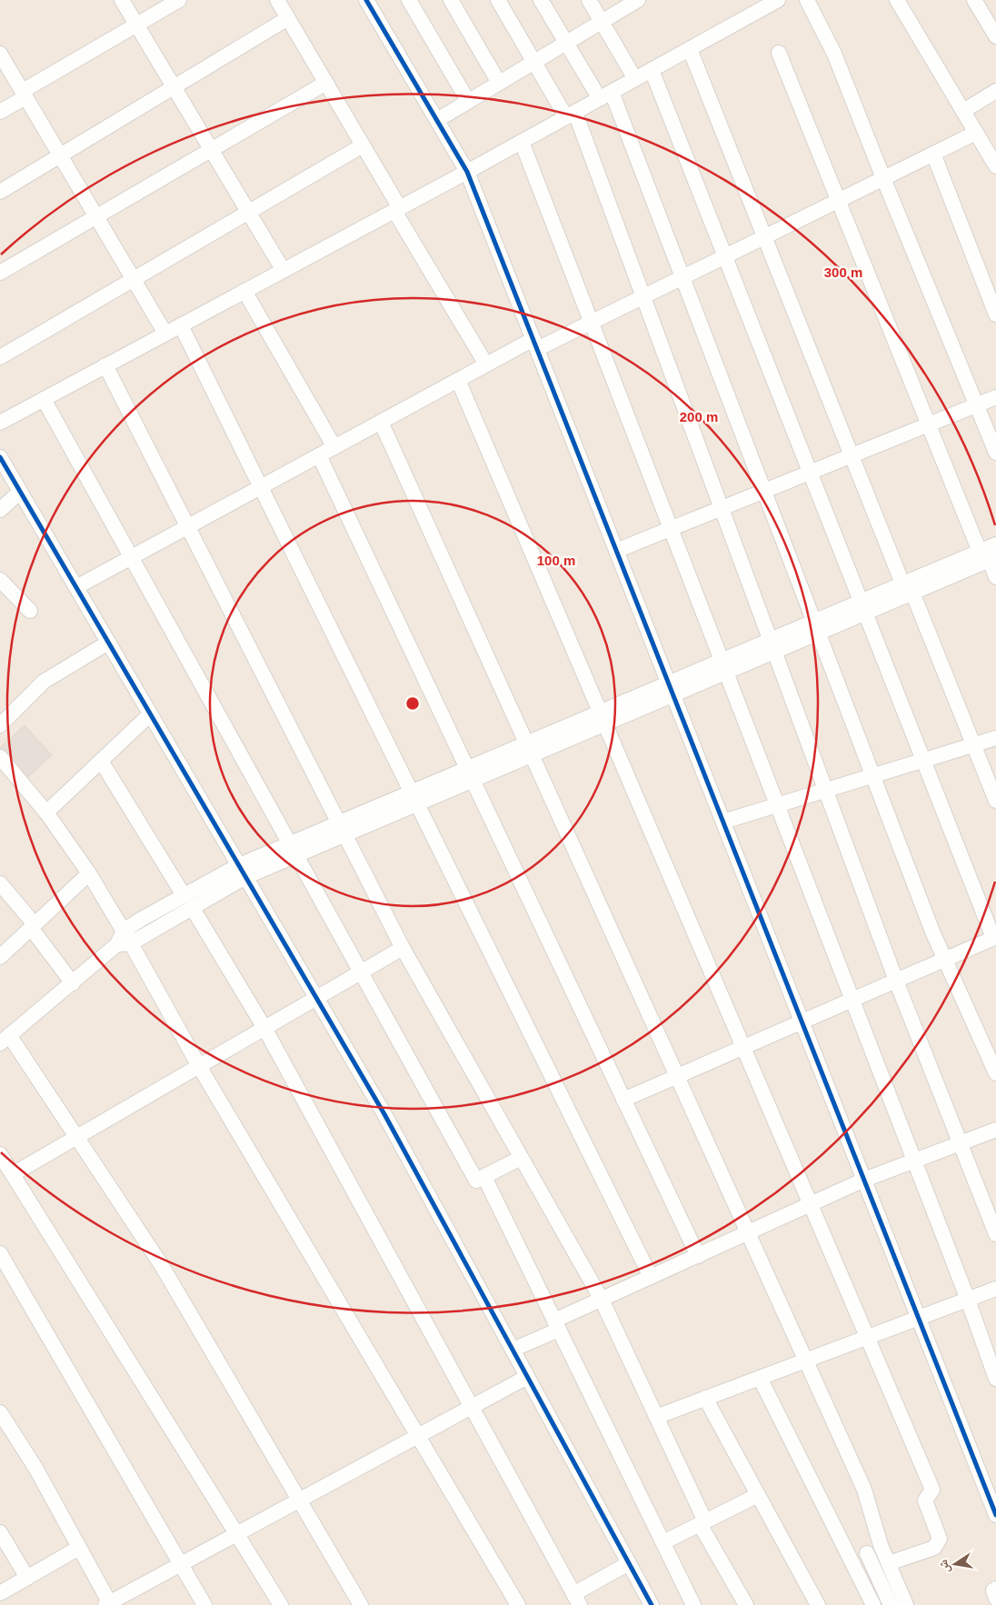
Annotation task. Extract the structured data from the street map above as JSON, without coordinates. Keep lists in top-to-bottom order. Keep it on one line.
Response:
{"north":"left","rings":["300 m","200 m","100 m"]}
